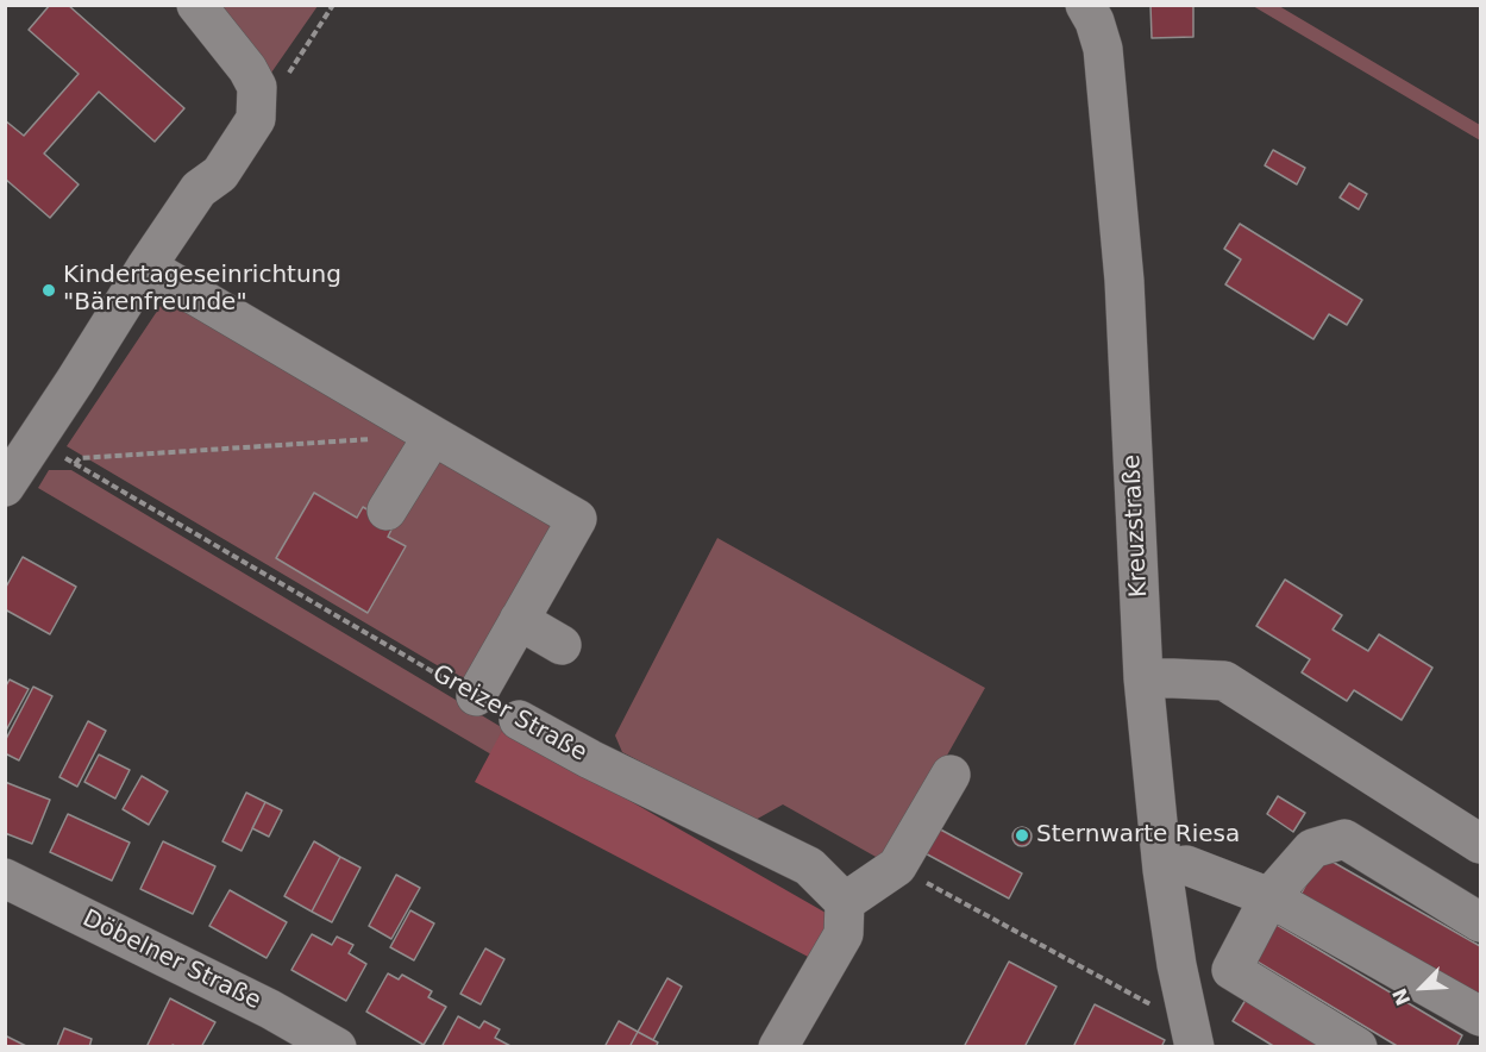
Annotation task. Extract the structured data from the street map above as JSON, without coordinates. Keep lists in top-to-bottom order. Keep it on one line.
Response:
{"streets":{"street":["Kreuzstraße","Greizer Straße","Döbelner Straße"]},"places":["Kindertageseinrichtung \"Bärenfreunde\"","Sternwarte Riesa"],"north":"bottom left"}
